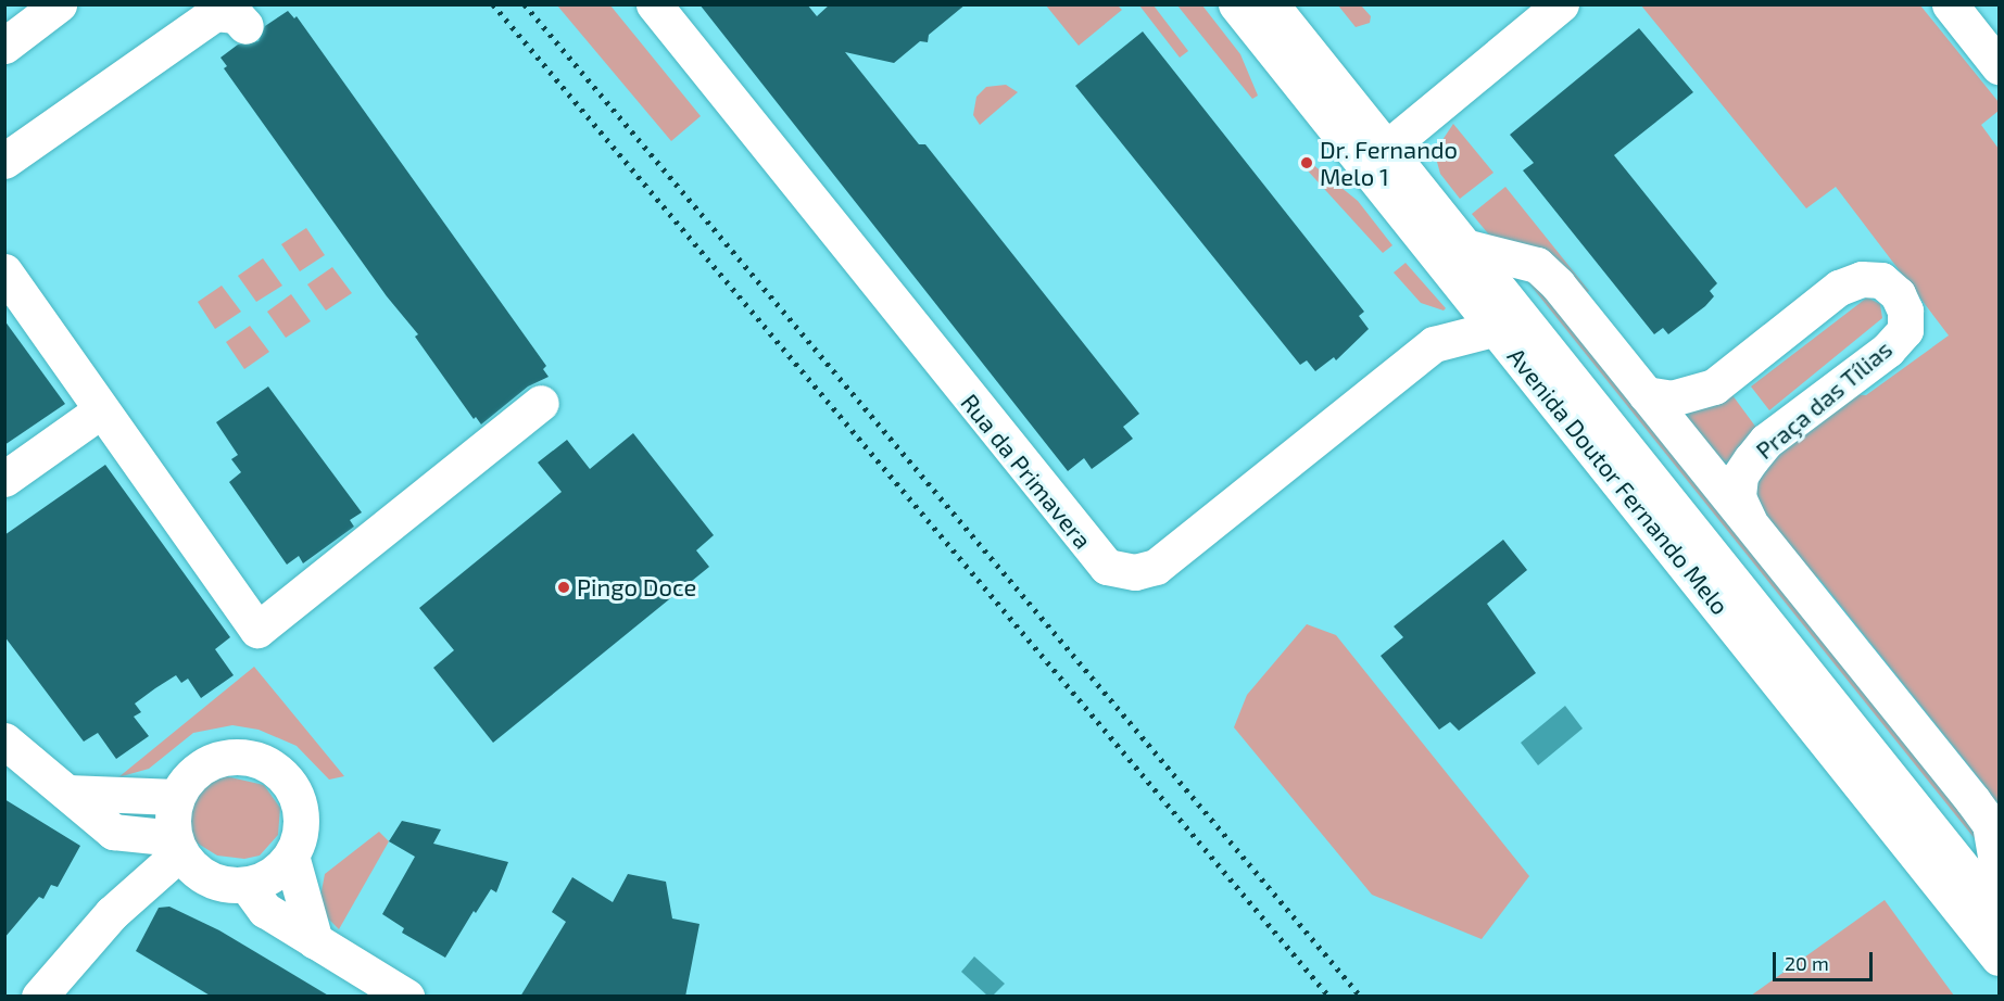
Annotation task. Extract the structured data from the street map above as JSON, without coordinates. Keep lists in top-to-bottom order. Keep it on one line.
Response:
{"streets":{"street":["Praça das Tílias","Rua da Primavera","Avenida Doutor Fernando Melo"]},"crossings":[["Rua da Primavera","Avenida Doutor Fernando Melo"]],"places":["Dr. Fernando Melo 1","Pingo Doce"],"scale_bar":"20 m"}
